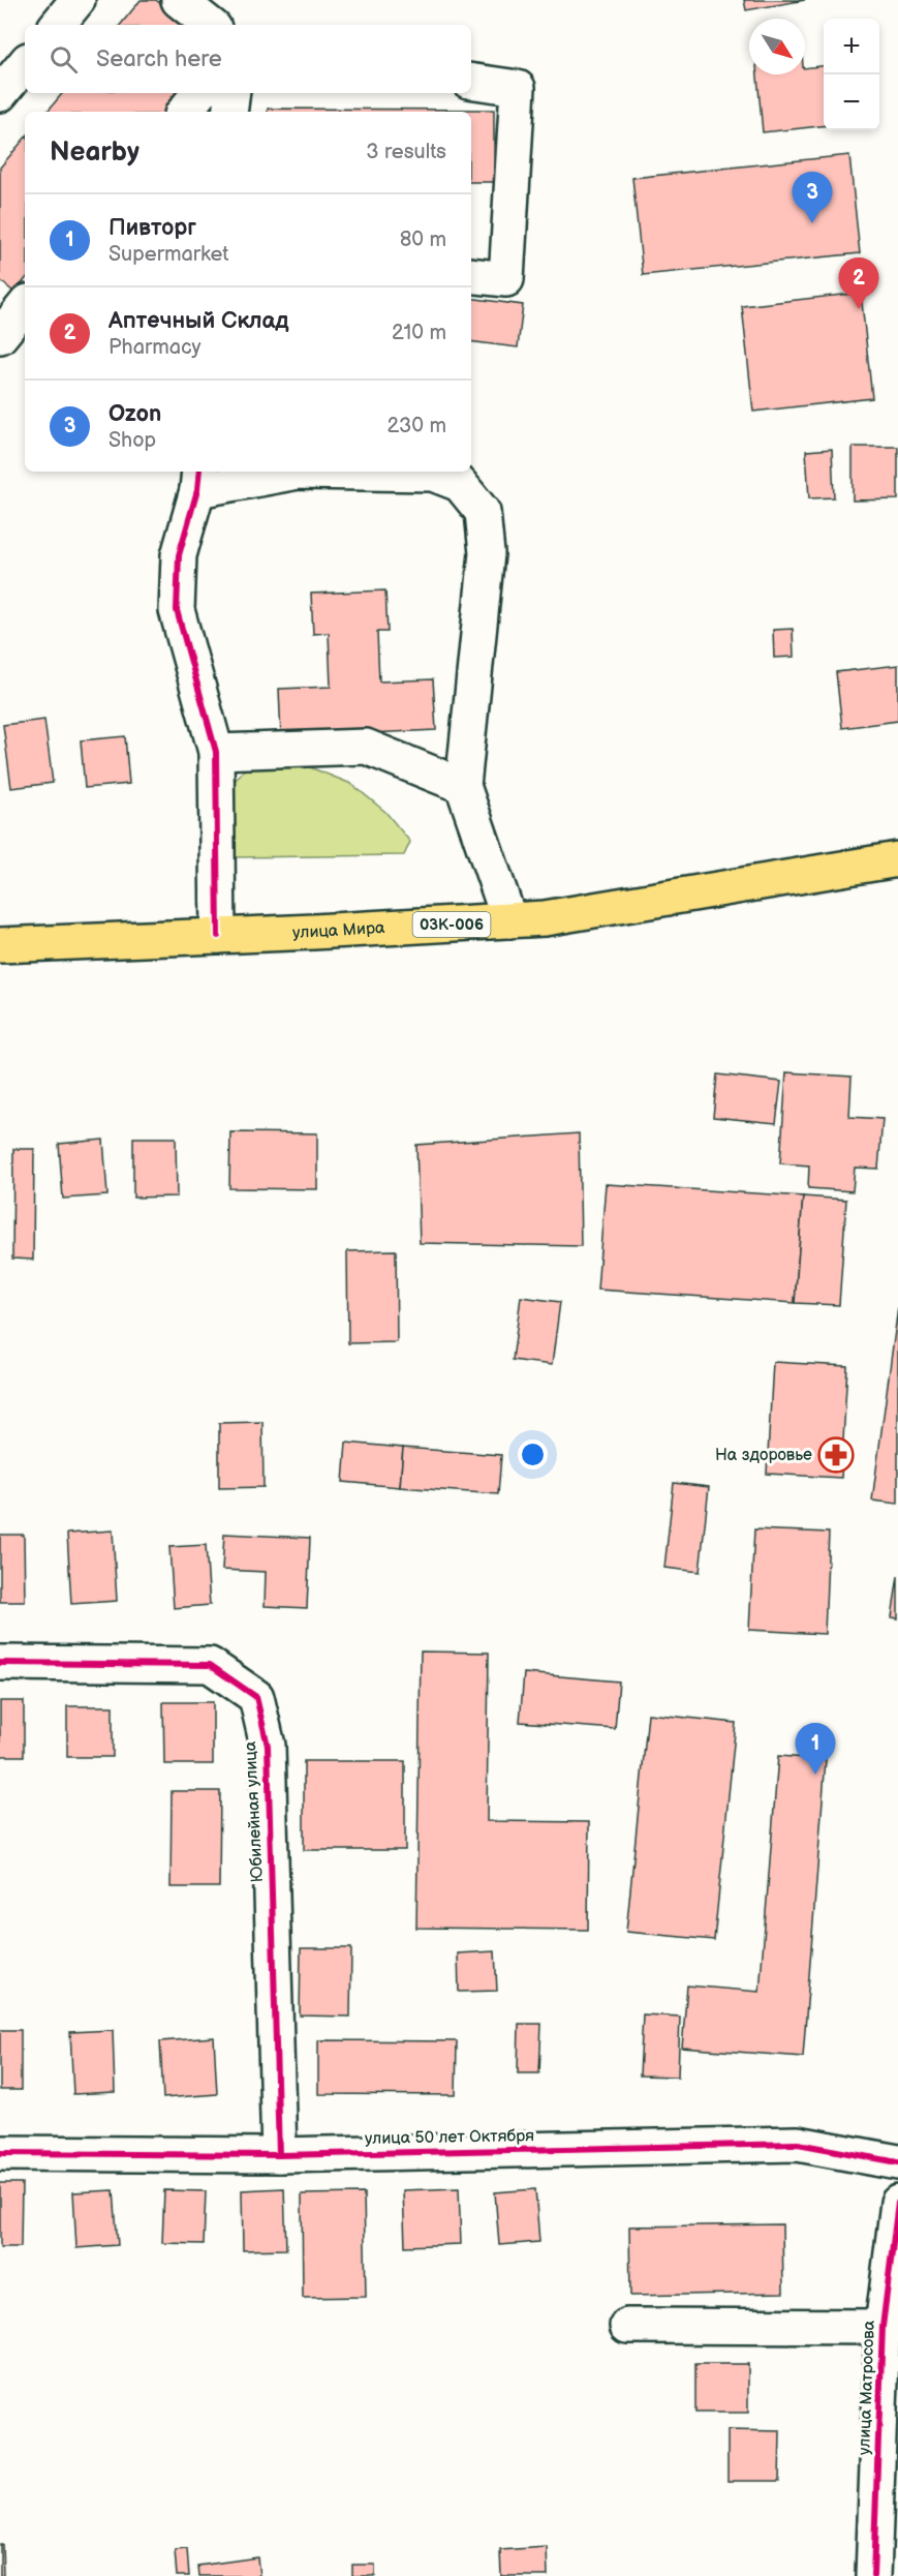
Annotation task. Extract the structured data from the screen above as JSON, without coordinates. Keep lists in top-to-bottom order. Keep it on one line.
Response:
{"streets":{"main road":["03К-006","улица Мира"],"street":["Юбилейная улица","улица 50 лет Октября","улица Матросова"]},"crossings":[["Юбилейная улица","улица 50 лет Октября"]],"places":{"pharmacy":["На здоровье"]},"north":"bottom right","page":{"map_buttons":["+","−"],"search":"Search here","heading":["Nearby","3 results"],"pins":["3","2","1"],"list":[{"mark":"1","name":"Пивторг","note":"Supermarket","value":"80 m"},{"mark":"2","name":"Аптечный Склад","note":"Pharmacy","value":"210 m"},{"mark":"3","name":"Ozon","note":"Shop","value":"230 m"}]}}
